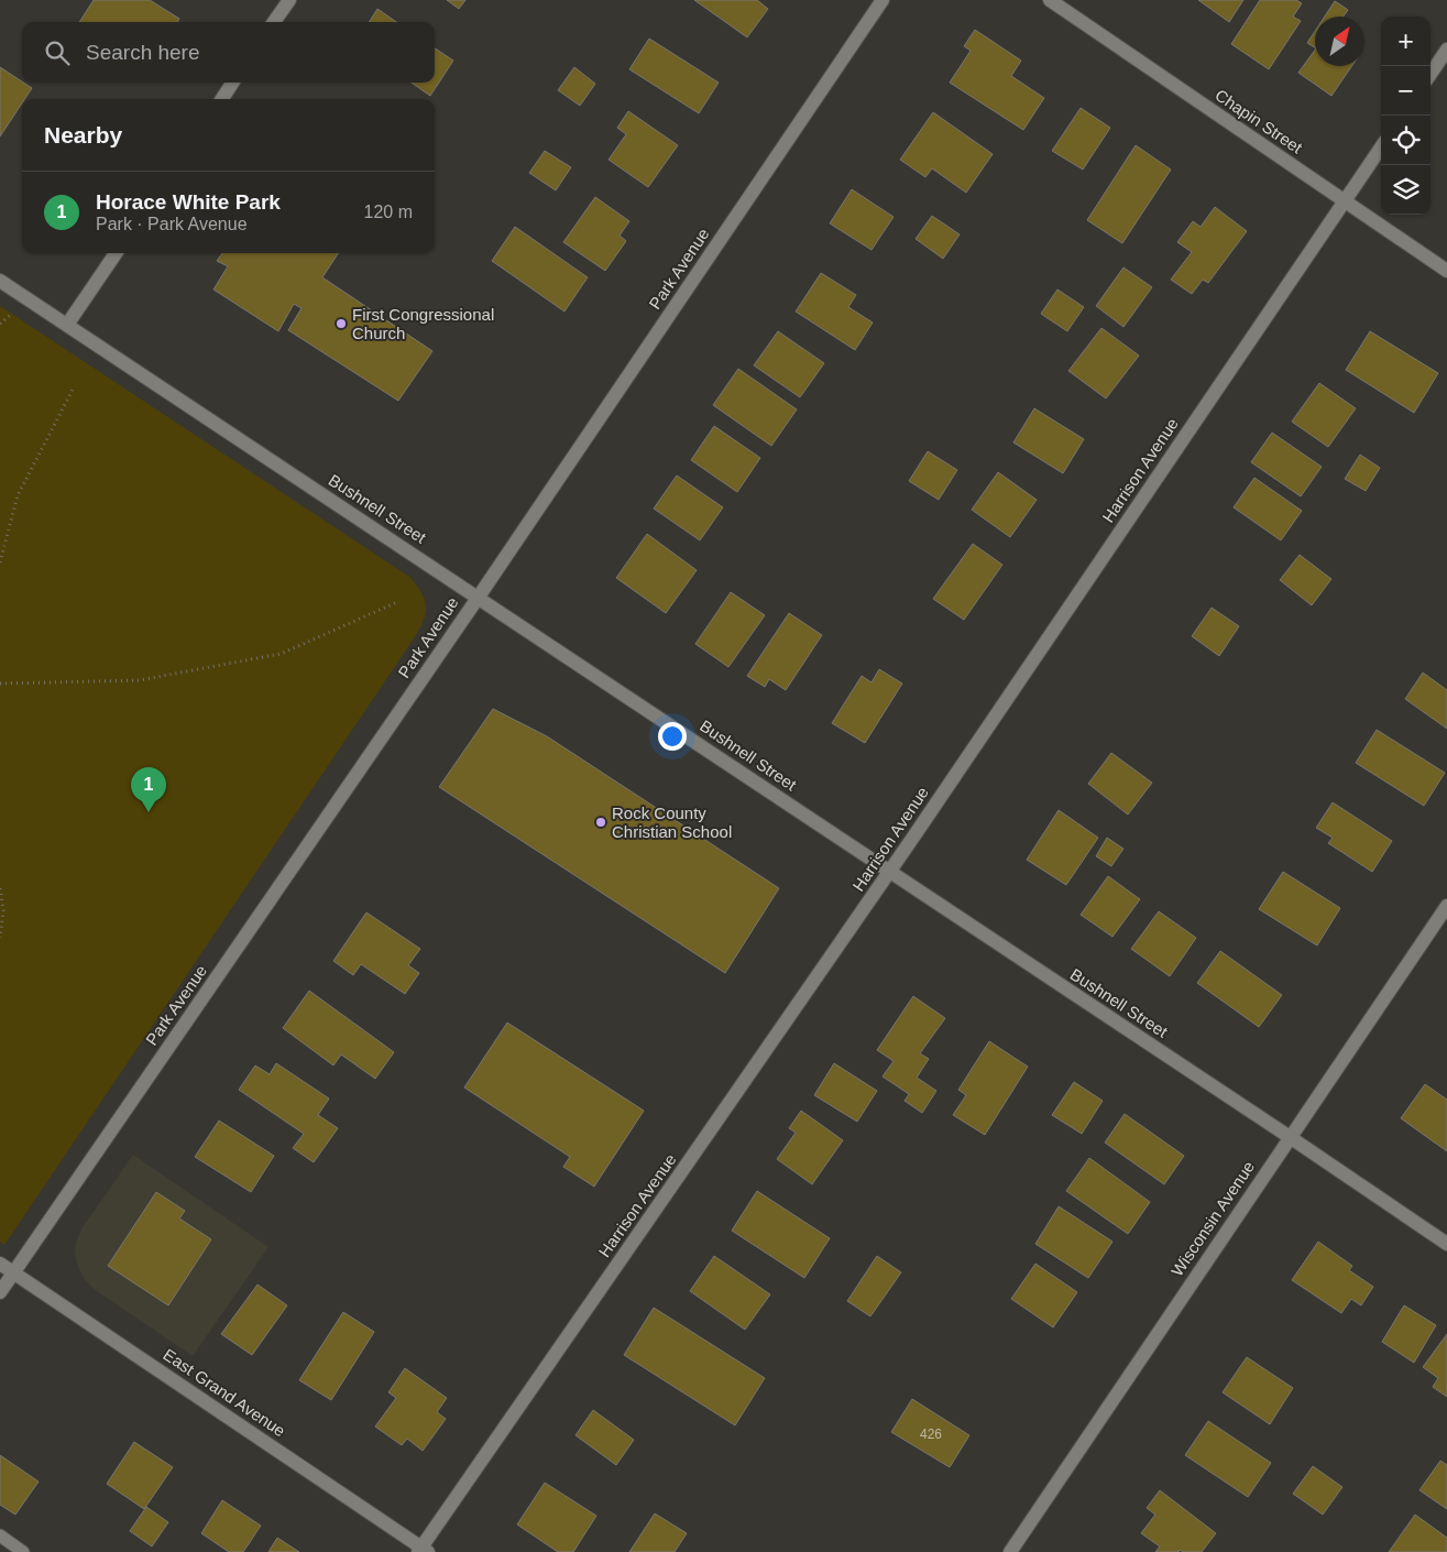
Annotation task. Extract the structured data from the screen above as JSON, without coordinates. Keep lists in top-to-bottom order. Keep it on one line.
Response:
{"streets":{"street":["Chapin Street","Park Avenue","Harrison Avenue","Bushnell Street","Wisconsin Avenue","East Grand Avenue"]},"crossings":[["Chapin Street","Harrison Avenue"],["Park Avenue","Bushnell Street"],["Park Avenue","East Grand Avenue"],["Harrison Avenue","Bushnell Street"],["Harrison Avenue","East Grand Avenue"],["Bushnell Street","Wisconsin Avenue"]],"places":["First Congressional Church","Rock County Christian School"],"house_numbers":["426"],"north":"top right","page":{"map_buttons":["+","−"],"search":"Search here","heading":"Nearby","list":[{"mark":"1","name":"Horace White Park","note":"Park · Park Avenue","value":"120 m"}],"pins":"1"}}
